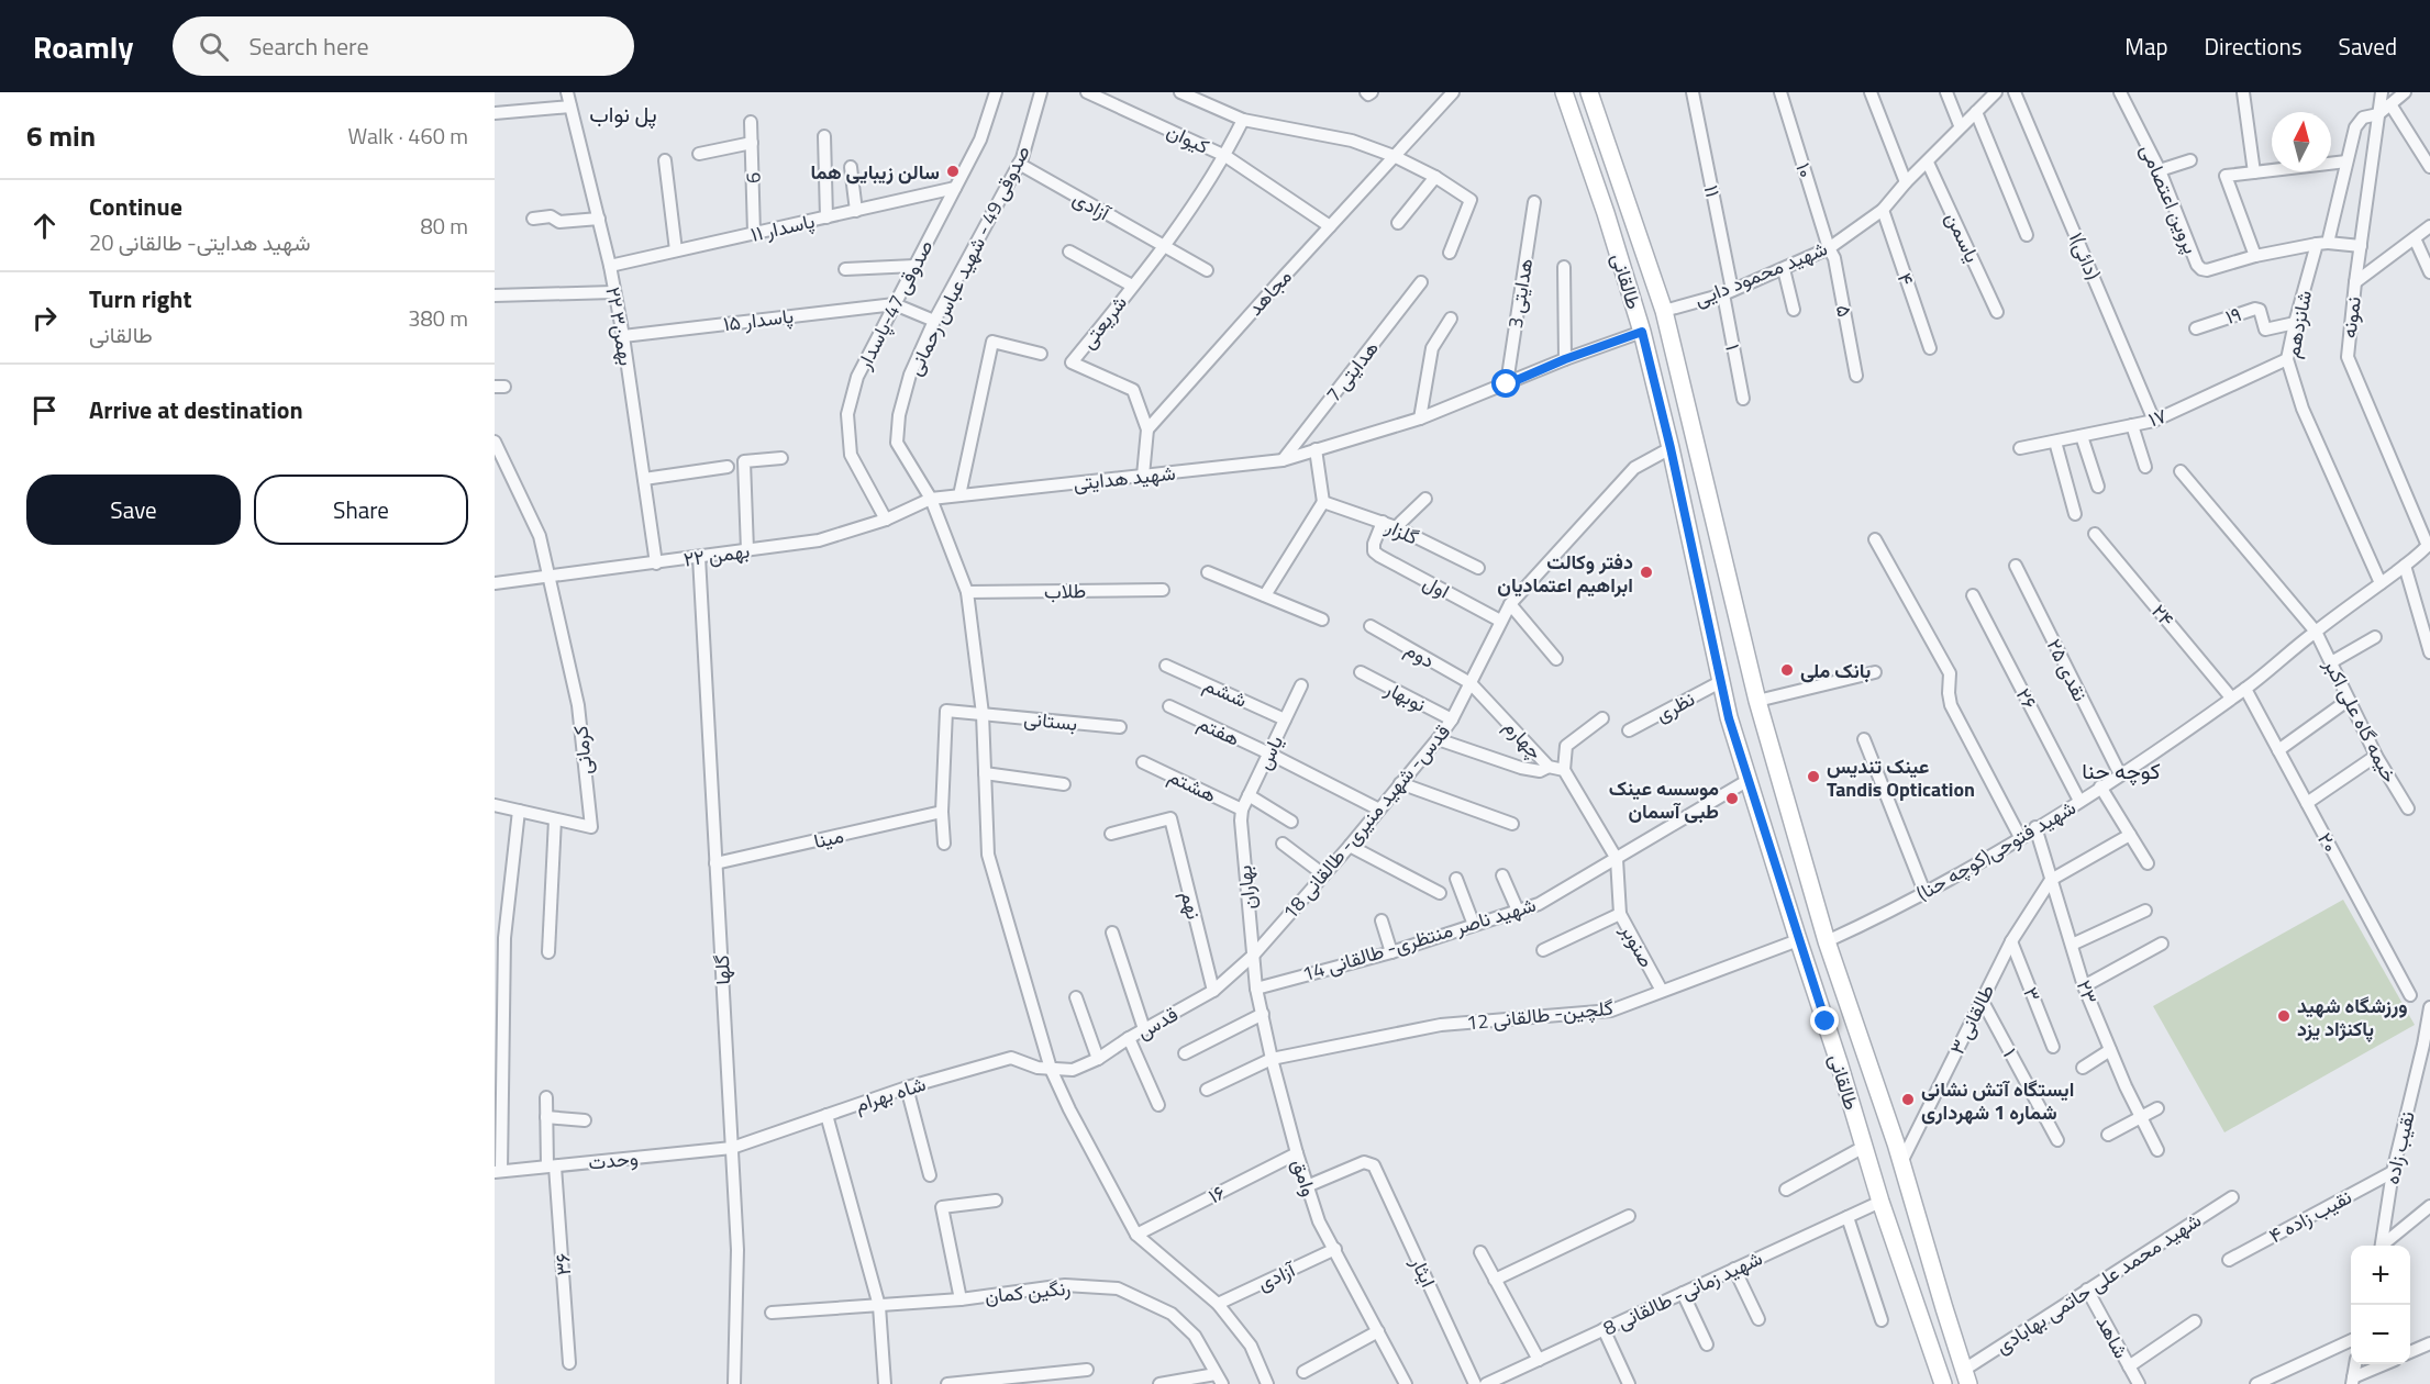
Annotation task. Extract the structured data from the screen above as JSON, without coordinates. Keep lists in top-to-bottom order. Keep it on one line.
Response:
{"streets":{"main road":["طالقانی"],"street":["کیوان","۱۰","6","۱۱","پروین اعتصامی","آزادی","پاسدار ۱۱","یاسمن","۱(دائی)","صدوقی 49 - شهید عباس رحمانی","شهید محمود دایی","۴","مجاهد","هدایتی 3","صدوقی 47-پاسدار","۵","۱۹","نمونه","پاسدار ۱۵","شریعتی","شانزدهم","۲۲ بهمن۳","۱","هدایتی 7","۱۷","شهید هدایتی","گلزار","۲۲ بهمن","اول","طلاب","۲۴","دوم","۲۵ نقدی","ششم","نوبهار","۲۶","نظری","بستانی","خیمه گاه علی اکبر","هفتم","چهارم","کرمانی","یاس","هشتم","قدس- شهید منیری- طالقانی 18","مینا","۲۰","(کوچه حنا)شهید فتوحی","بهاران","نهم","شهید ناصر منتظری- طالقانی 14","صنوبر","گلها","۲۳","۳","گلچین- طالقانی 12","طالقانی ۳","قدس","شاه بهرام","نقیب زاده","وحدت","وامق","۱۶","نقیب زاده ۴","۳۶","ایثار","شهید محمد علی حاتمی بهابادی","رنگین کمان","شهید زمانی- طالقانی 8","شاهد"]},"crossings":[["کیوان","شریعتی"],["۱۰","شهید محمود دایی"],["۱۰","۵"],["6","پاسدار ۱۱"],["۱۱","شهید محمود دایی"],["۱۱","۱"],["پروین اعتصامی","نمونه"],["پروین اعتصامی","شانزدهم"],["آزادی","صدوقی 49 - شهید عباس رحمانی"],["آزادی","شریعتی"],["آزادی","وامق"],["پاسدار ۱۱","صدوقی 47-پاسدار"],["پاسدار ۱۱","۲۲ بهمن۳"],["یاسمن","شهید محمود دایی"],["۱(دائی)","۱۷"],["صدوقی 49 - شهید عباس رحمانی","شهید هدایتی"],["صدوقی 49 - شهید عباس رحمانی","۲۲ بهمن"],["صدوقی 49 - شهید عباس رحمانی","طلاب"],["صدوقی 49 - شهید عباس رحمانی","بستانی"],["صدوقی 49 - شهید عباس رحمانی","قدس"],["صدوقی 49 - شهید عباس رحمانی","شاه بهرام"],["صدوقی 49 - شهید عباس رحمانی","۱۶"],["شهید محمود دایی","۴"],["شهید محمود دایی","طالقانی"],["شهید محمود دایی","۵"],["شهید محمود دایی","۱"],["طالقانی","شهید هدایتی"],["طالقانی","نظری"],["طالقانی","قدس- شهید منیری- طالقانی 18"],["طالقانی","(کوچه حنا)شهید فتوحی"],["طالقانی","شهید ناصر منتظری- طالقانی 14"],["طالقانی","گلچین- طالقانی 12"],["طالقانی","طالقانی ۳"],["طالقانی","شهید محمد علی حاتمی بهابادی"],["طالقانی","شهید زمانی- طالقانی 8"],["مجاهد","شریعتی"],["هدایتی 3","شهید هدایتی"],["صدوقی 47-پاسدار","پاسدار ۱۵"],["صدوقی 47-پاسدار","۲۲ بهمن"],["۱۹","شانزدهم"],["نمونه","شانزدهم"],["نمونه","(کوچه حنا)شهید فتوحی"],["پاسدار ۱۵","۲۲ بهمن۳"],["شریعتی","شهید هدایتی"],["شانزدهم","۱۷"],["شانزدهم","(کوچه حنا)شهید فتوحی"],["۲۲ بهمن۳","۲۲ بهمن"],["۱","طالقانی ۳"],["هدایتی 7","شهید هدایتی"],["شهید هدایتی","۲۲ بهمن"],["گلزار","اول"],["۲۲ بهمن","کرمانی"],["۲۲ بهمن","گلها"],["اول","قدس- شهید منیری- طالقانی 18"],["۲۴","(کوچه حنا)شهید فتوحی"],["دوم","چهارم"],["دوم","قدس- شهید منیری- طالقانی 18"],["۲۵ نقدی","(کوچه حنا)شهید فتوحی"],["ششم","یاس"],["نوبهار","قدس- شهید منیری- طالقانی 18"],["۲۶","(کوچه حنا)شهید فتوحی"],["خیمه گاه علی اکبر","(کوچه حنا)شهید فتوحی"],["هفتم","یاس"],["هفتم","قدس- شهید منیری- طالقانی 18"],["چهارم","قدس- شهید منیری- طالقانی 18"],["چهارم","شهید ناصر منتظری- طالقانی 14"],["چهارم","صنوبر"],["یاس","هشتم"],["یاس","بهاران"],["هشتم","بهاران"],["قدس- شهید منیری- طالقانی 18","بهاران"],["قدس- شهید منیری- طالقانی 18","قدس"],["قدس- شهید منیری- طالقانی 18","وامق"],["مینا","گلها"],["۲۰","(کوچه حنا)شهید فتوحی"],["(کوچه حنا)شهید فتوحی","۲۳"],["بهاران","قدس"],["بهاران","وامق"],["نهم","قدس"],["شهید ناصر منتظری- طالقانی 14","صنوبر"],["شهید ناصر منتظری- طالقانی 14","وامق"],["صنوبر","گلچین- طالقانی 12"],["گلها","شاه بهرام"],["گلها","وحدت"],["۲۳","طالقانی ۳"],["۳","طالقانی ۳"],["گلچین- طالقانی 12","وامق"],["قدس","شاه بهرام"],["قدس","وامق"],["شاه بهرام","وحدت"],["نقیب زاده","نقیب زاده ۴"],["وحدت","۳۶"],["وامق","۱۶"],["وامق","ایثار"],["شهید محمد علی حاتمی بهابادی","شاهد"]],"districts":["پل نواب","کوچه حنا"],"places":["سالن زیبایی هما","دفتر وکالت ابراهیم اعتمادیان","بانک ملی","عینک تندیس Tandis Optication","موسسه عینک طبی آسمان","ورزشگاه شهید پاکنژاد یزد","ایستگاه آتش نشانی شماره 1 شهرداری"],"north":"top","page":{"header":"Roamly","search":"Search here","nav":["Map","Directions","Saved"],"heading":["6 min","Walk · 460 m"],"list":[["Continue","شهید هدایتی- طالقانی 20","80 m"],["Turn right","طالقانی","380 m"],"Arrive at destination"],"buttons":["Save","Share"],"map_buttons":["+","−"]}}
